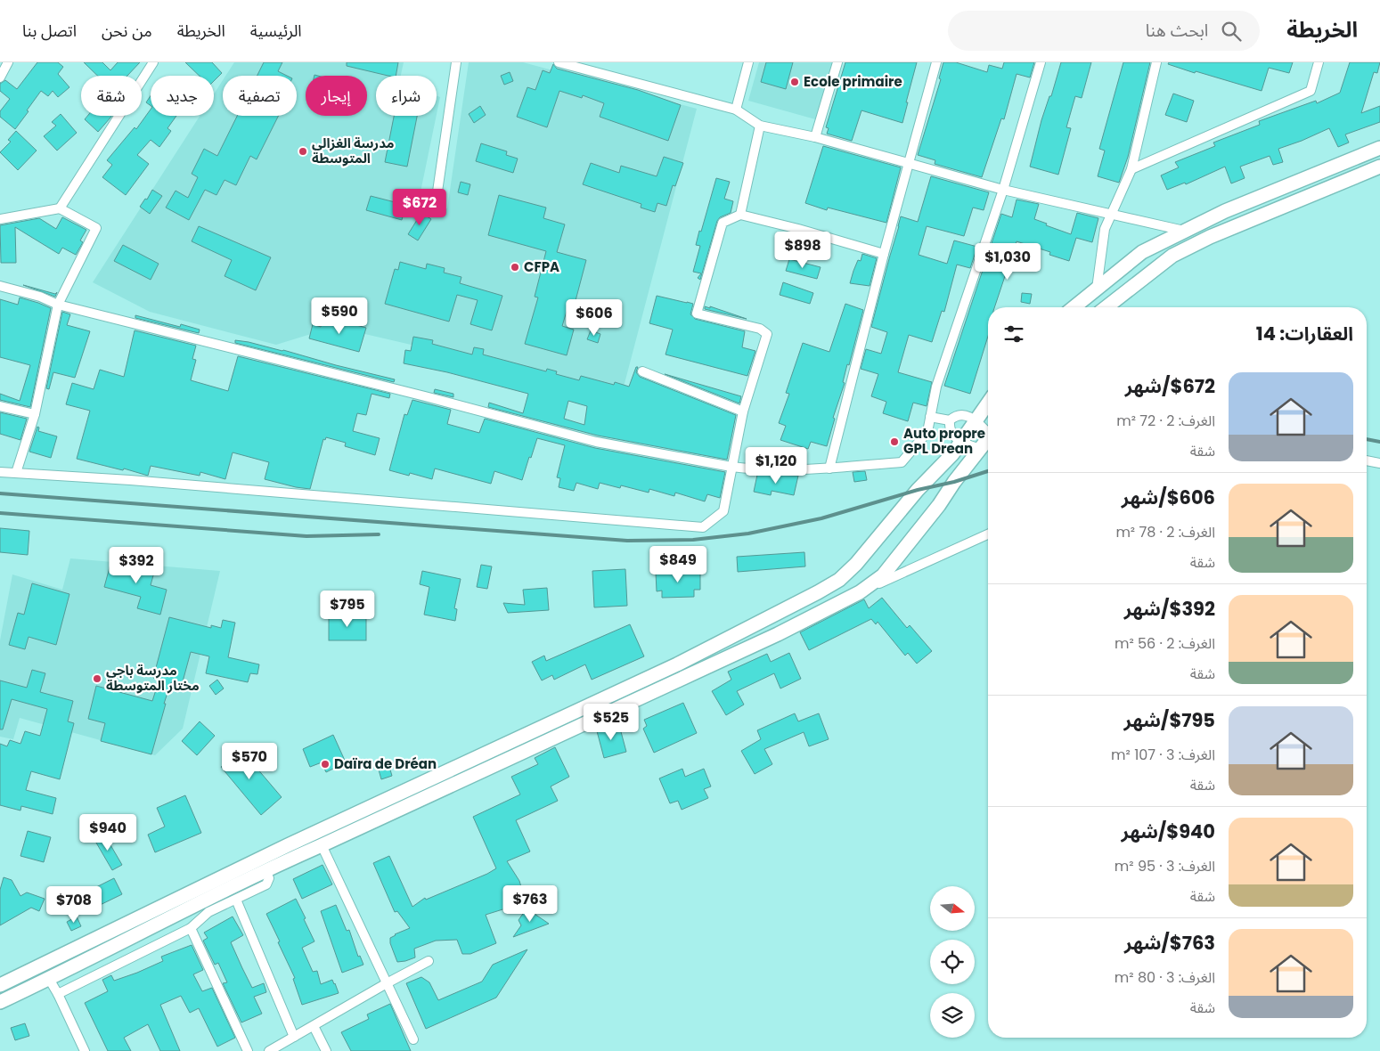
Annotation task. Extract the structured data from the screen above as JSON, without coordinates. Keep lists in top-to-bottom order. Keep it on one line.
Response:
{"places":["Ecole primaire","مدرسة الغزالي المتوسطة","CFPA","Auto propre GPL Drean","مدرسة باجي مختار المتوسطة","Daïra de Dréan"],"north":"right","page":{"header":"الخريطة","search":"ابحث هنا","nav":["الرئيسية","الخريطة","من نحن","اتصل بنا"],"chip":["شراء","إيجار","تصفية","جديد","شقة"],"price":["$672","$898","$1,030","$590","$606","$1,120","$849","$392","$795","$525","$570","$940","$763","$708"],"heading":"العقارات: 14","list":[{"name":"$672/شهر","note":"الغرف: 2 · 72 m² · شقة"},{"name":"$606/شهر","note":"الغرف: 2 · 78 m² · شقة"},{"name":"$392/شهر","note":"الغرف: 2 · 56 m² · شقة"},{"name":"$795/شهر","note":"الغرف: 3 · 107 m² · شقة"},{"name":"$940/شهر","note":"الغرف: 3 · 95 m² · شقة"},{"name":"$763/شهر","note":"الغرف: 3 · 80 m² · شقة"}]}}
